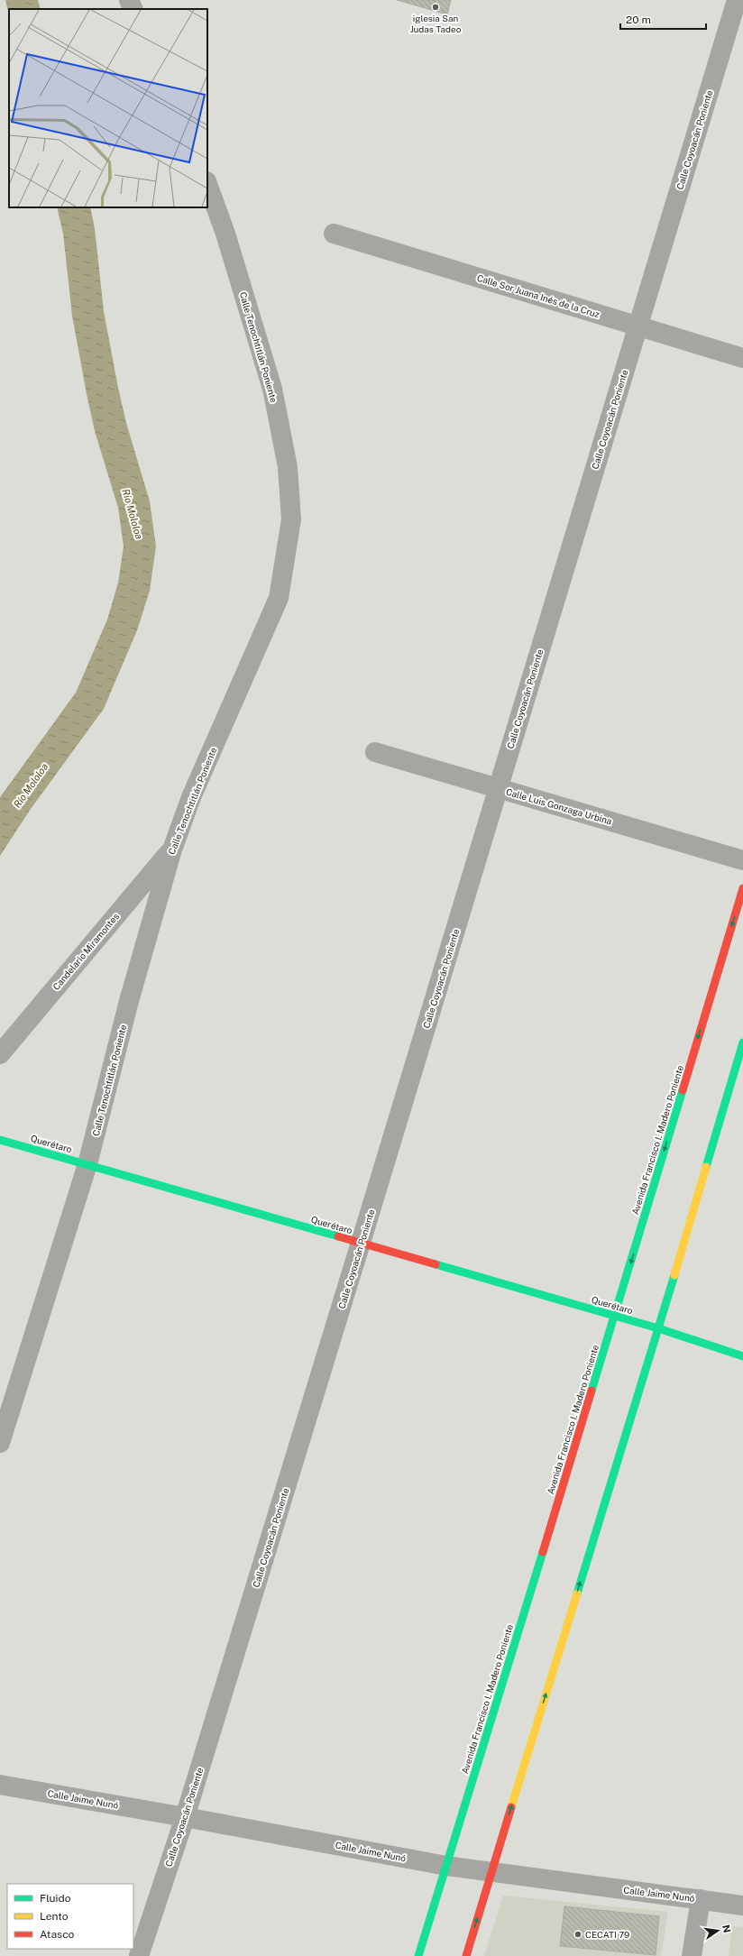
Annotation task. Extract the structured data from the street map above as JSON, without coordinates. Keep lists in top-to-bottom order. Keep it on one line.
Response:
{"streets":{"street":["Calle Coyoacán Poniente","Calle Sor Juana Inés de la Cruz","Calle Tenochtitlán Poniente","Calle Luis Gonzaga Urbina","Candelario Miramontes","Avenida Francisco I. Madero Poniente","Querétaro","Calle Jaime Nunó"]},"crossings":[["Calle Coyoacán Poniente","Calle Sor Juana Inés de la Cruz"],["Calle Coyoacán Poniente","Calle Luis Gonzaga Urbina"],["Calle Coyoacán Poniente","Querétaro"],["Calle Coyoacán Poniente","Calle Jaime Nunó"],["Calle Tenochtitlán Poniente","Candelario Miramontes"],["Calle Tenochtitlán Poniente","Querétaro"],["Avenida Francisco I. Madero Poniente","Querétaro"],["Avenida Francisco I. Madero Poniente","Calle Jaime Nunó"]],"water":["Río Mololoa"],"places":["iglesia San Judas Tadeo","CECATI 79"],"legend":["Fluido","Lento","Atasco"],"scale_bar":"20 m","north":"right"}
